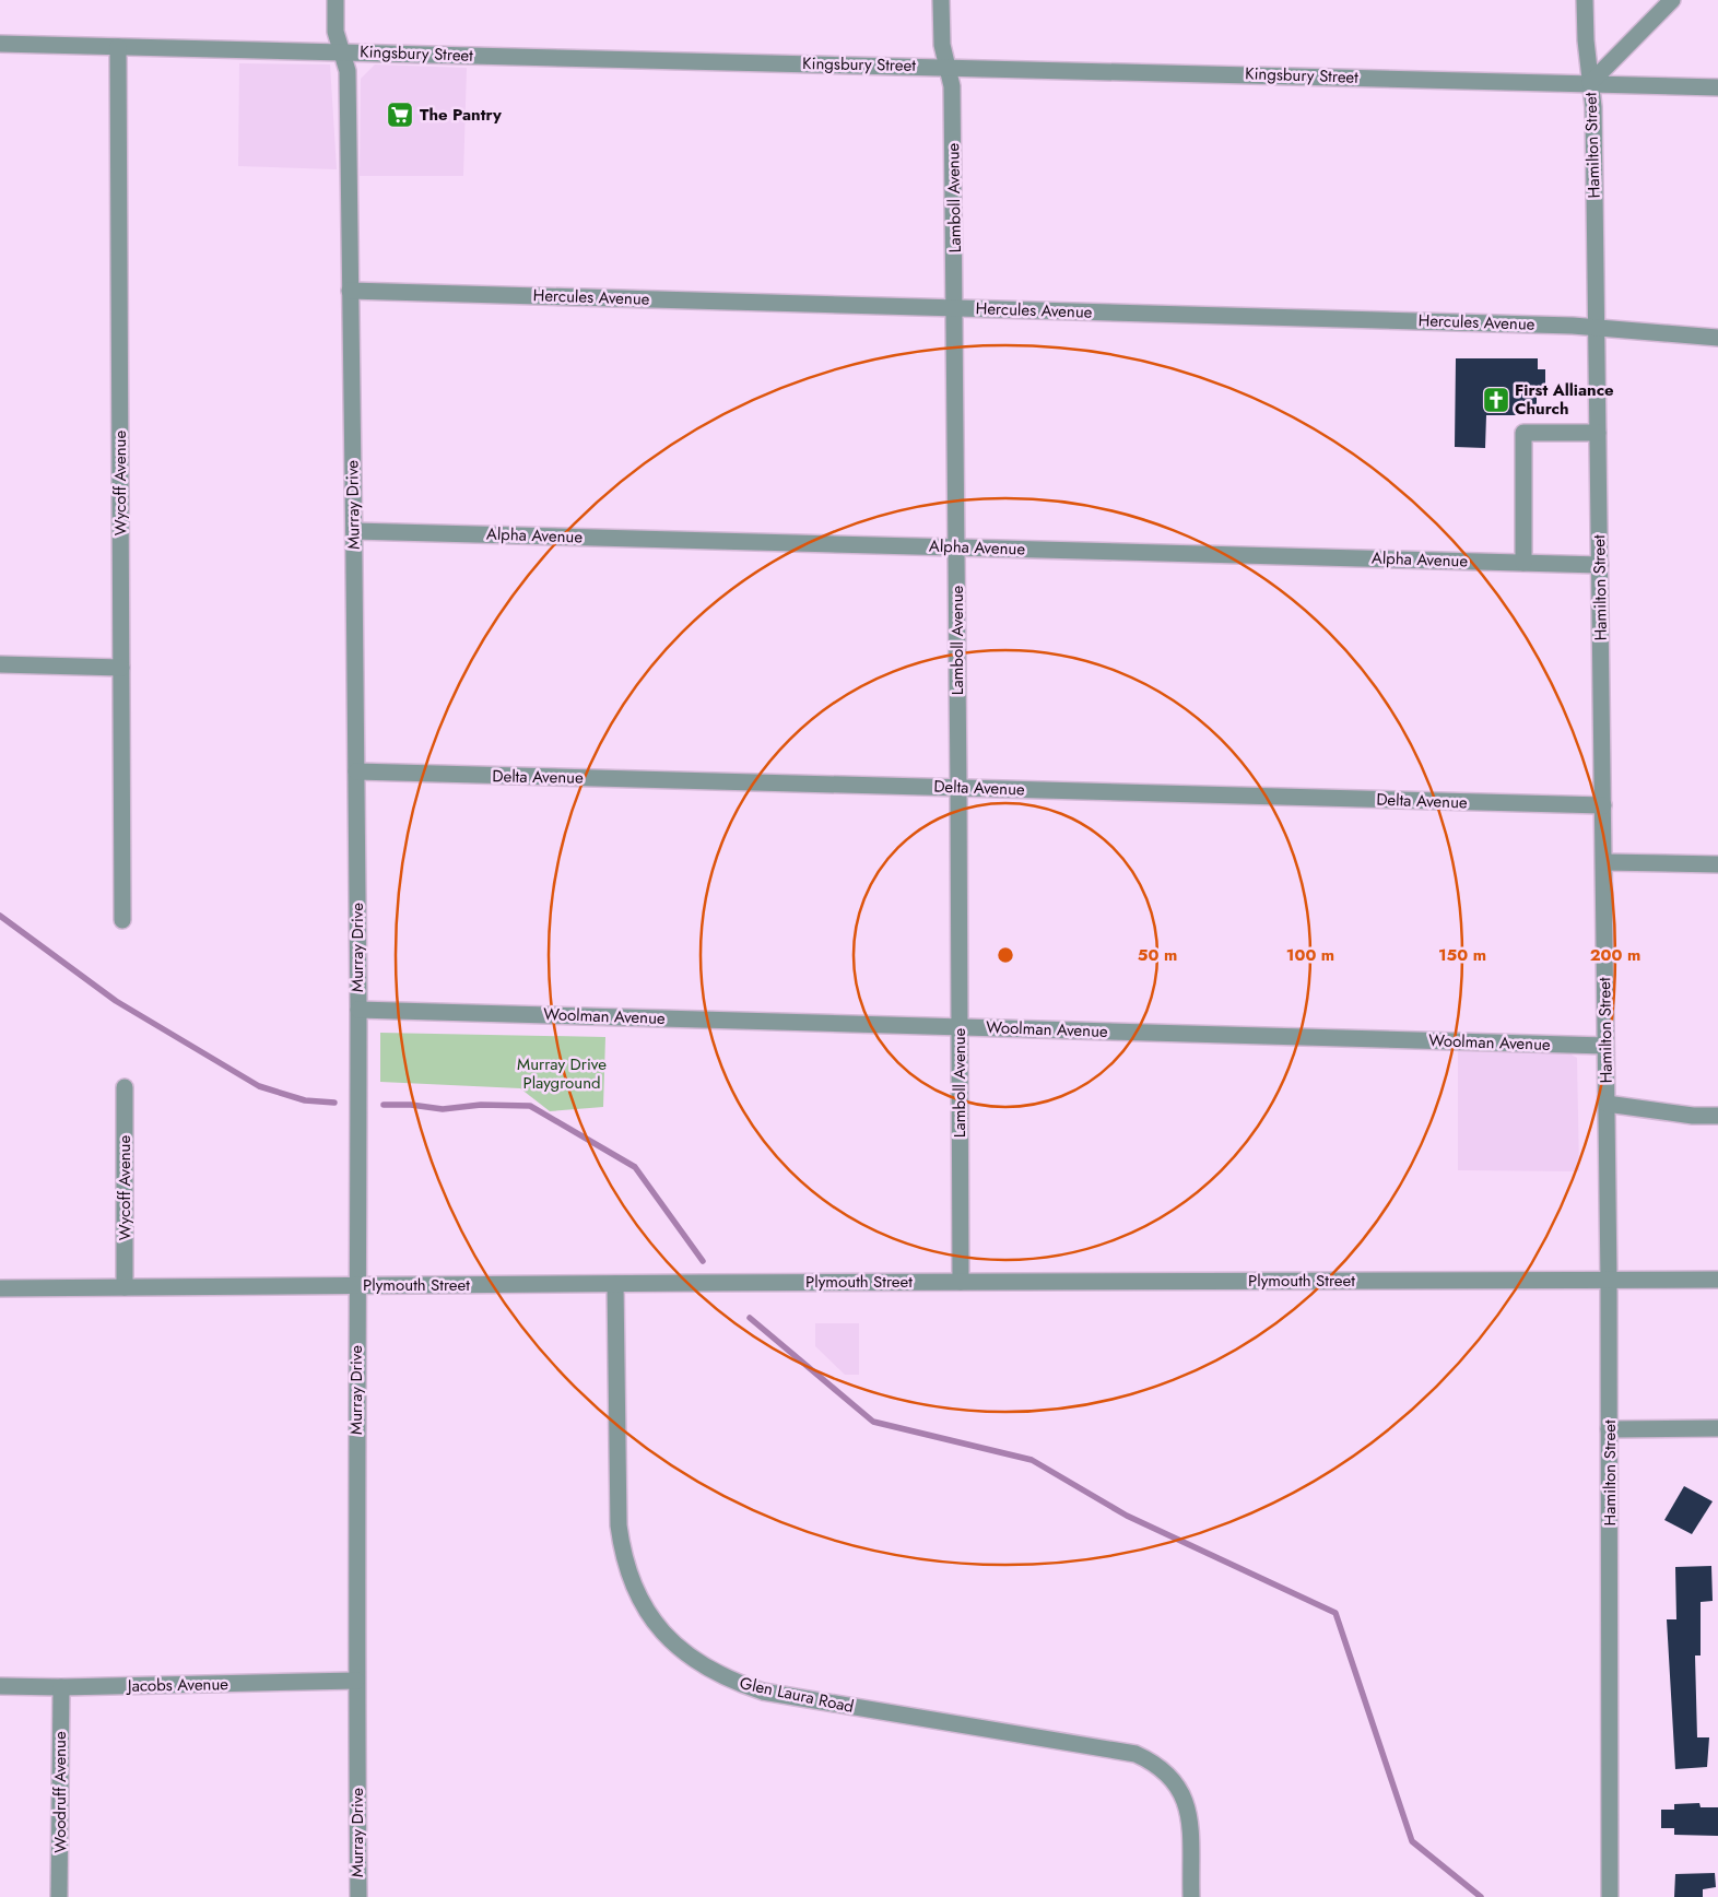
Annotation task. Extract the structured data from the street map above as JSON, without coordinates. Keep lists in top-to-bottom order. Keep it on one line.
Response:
{"streets":{"street":["Kingsbury Street","Hamilton Street","Lamboll Avenue","Hercules Avenue","Wycoff Avenue","Murray Drive","Alpha Avenue","Delta Avenue","Woolman Avenue","Plymouth Street","Jacobs Avenue","Glen Laura Road","Woodruff Avenue"]},"crossings":[["Kingsbury Street","Hamilton Street"],["Kingsbury Street","Lamboll Avenue"],["Kingsbury Street","Wycoff Avenue"],["Kingsbury Street","Murray Drive"],["Hamilton Street","Hercules Avenue"],["Hamilton Street","Alpha Avenue"],["Hamilton Street","Delta Avenue"],["Hamilton Street","Woolman Avenue"],["Hamilton Street","Plymouth Street"],["Lamboll Avenue","Hercules Avenue"],["Lamboll Avenue","Alpha Avenue"],["Lamboll Avenue","Delta Avenue"],["Lamboll Avenue","Woolman Avenue"],["Lamboll Avenue","Plymouth Street"],["Hercules Avenue","Murray Drive"],["Wycoff Avenue","Plymouth Street"],["Murray Drive","Alpha Avenue"],["Murray Drive","Delta Avenue"],["Murray Drive","Woolman Avenue"],["Murray Drive","Plymouth Street"],["Murray Drive","Jacobs Avenue"],["Plymouth Street","Glen Laura Road"],["Jacobs Avenue","Woodruff Avenue"]],"parks":["Murray Drive Playground"],"places":{"supermarket":["The Pantry"],"church":["First Alliance Church"]},"rings":["50 m","100 m","150 m","200 m"]}
